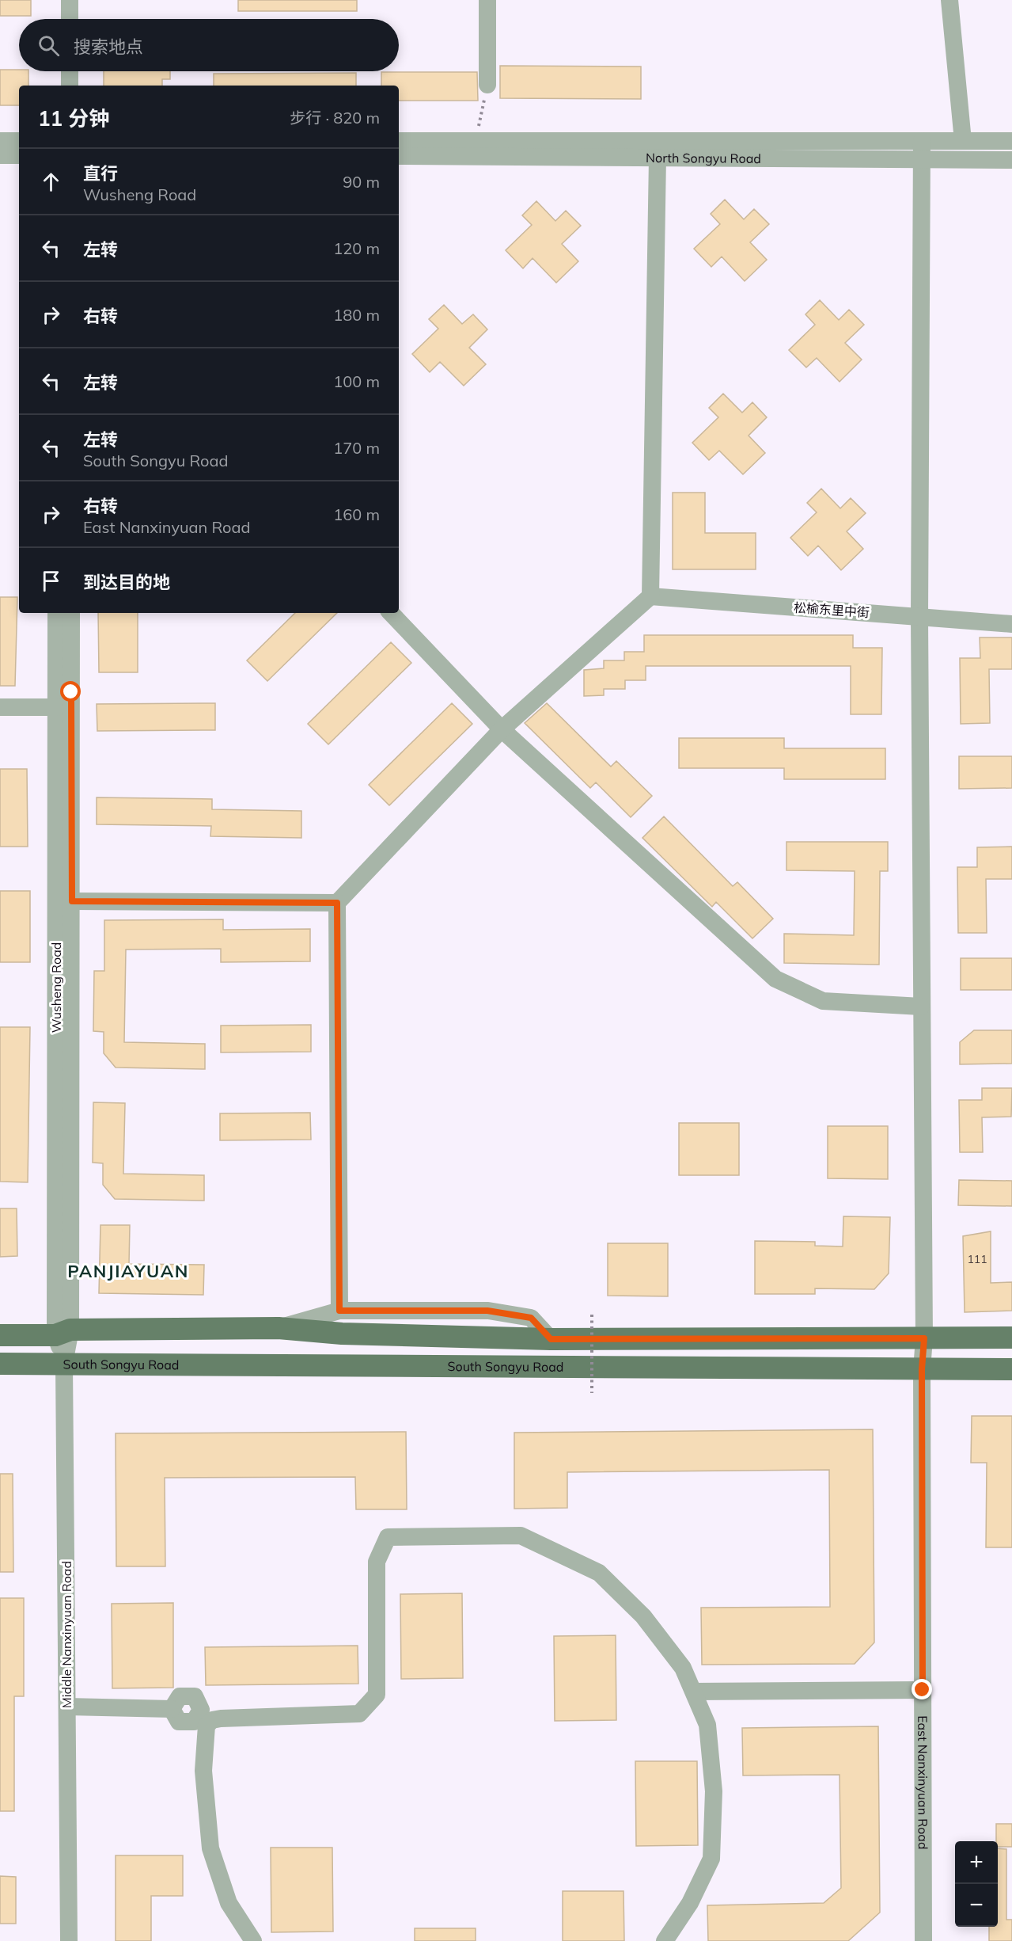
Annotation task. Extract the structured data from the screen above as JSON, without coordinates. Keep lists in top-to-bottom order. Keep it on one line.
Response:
{"streets":{"main road":["South Songyu Road"],"street":["North Songyu Road","松榆东里中街","Wusheng Road","Middle Nanxinyuan Road","East Nanxinyuan Road"]},"crossings":[["North Songyu Road","East Nanxinyuan Road"],["松榆东里中街","East Nanxinyuan Road"],["Wusheng Road","Middle Nanxinyuan Road"],["South Songyu Road","Middle Nanxinyuan Road"],["South Songyu Road","East Nanxinyuan Road"]],"districts":["PANJIAYUAN"],"house_numbers":["111"],"page":{"search":"搜索地点","heading":["11 分钟","步行 · 820 m"],"list":[["直行","Wusheng Road","90 m"],["左转","120 m"],["右转","180 m"],["左转","100 m"],["左转","South Songyu Road","170 m"],["右转","East Nanxinyuan Road","160 m"],"到达目的地"],"map_buttons":["+","−"]}}
